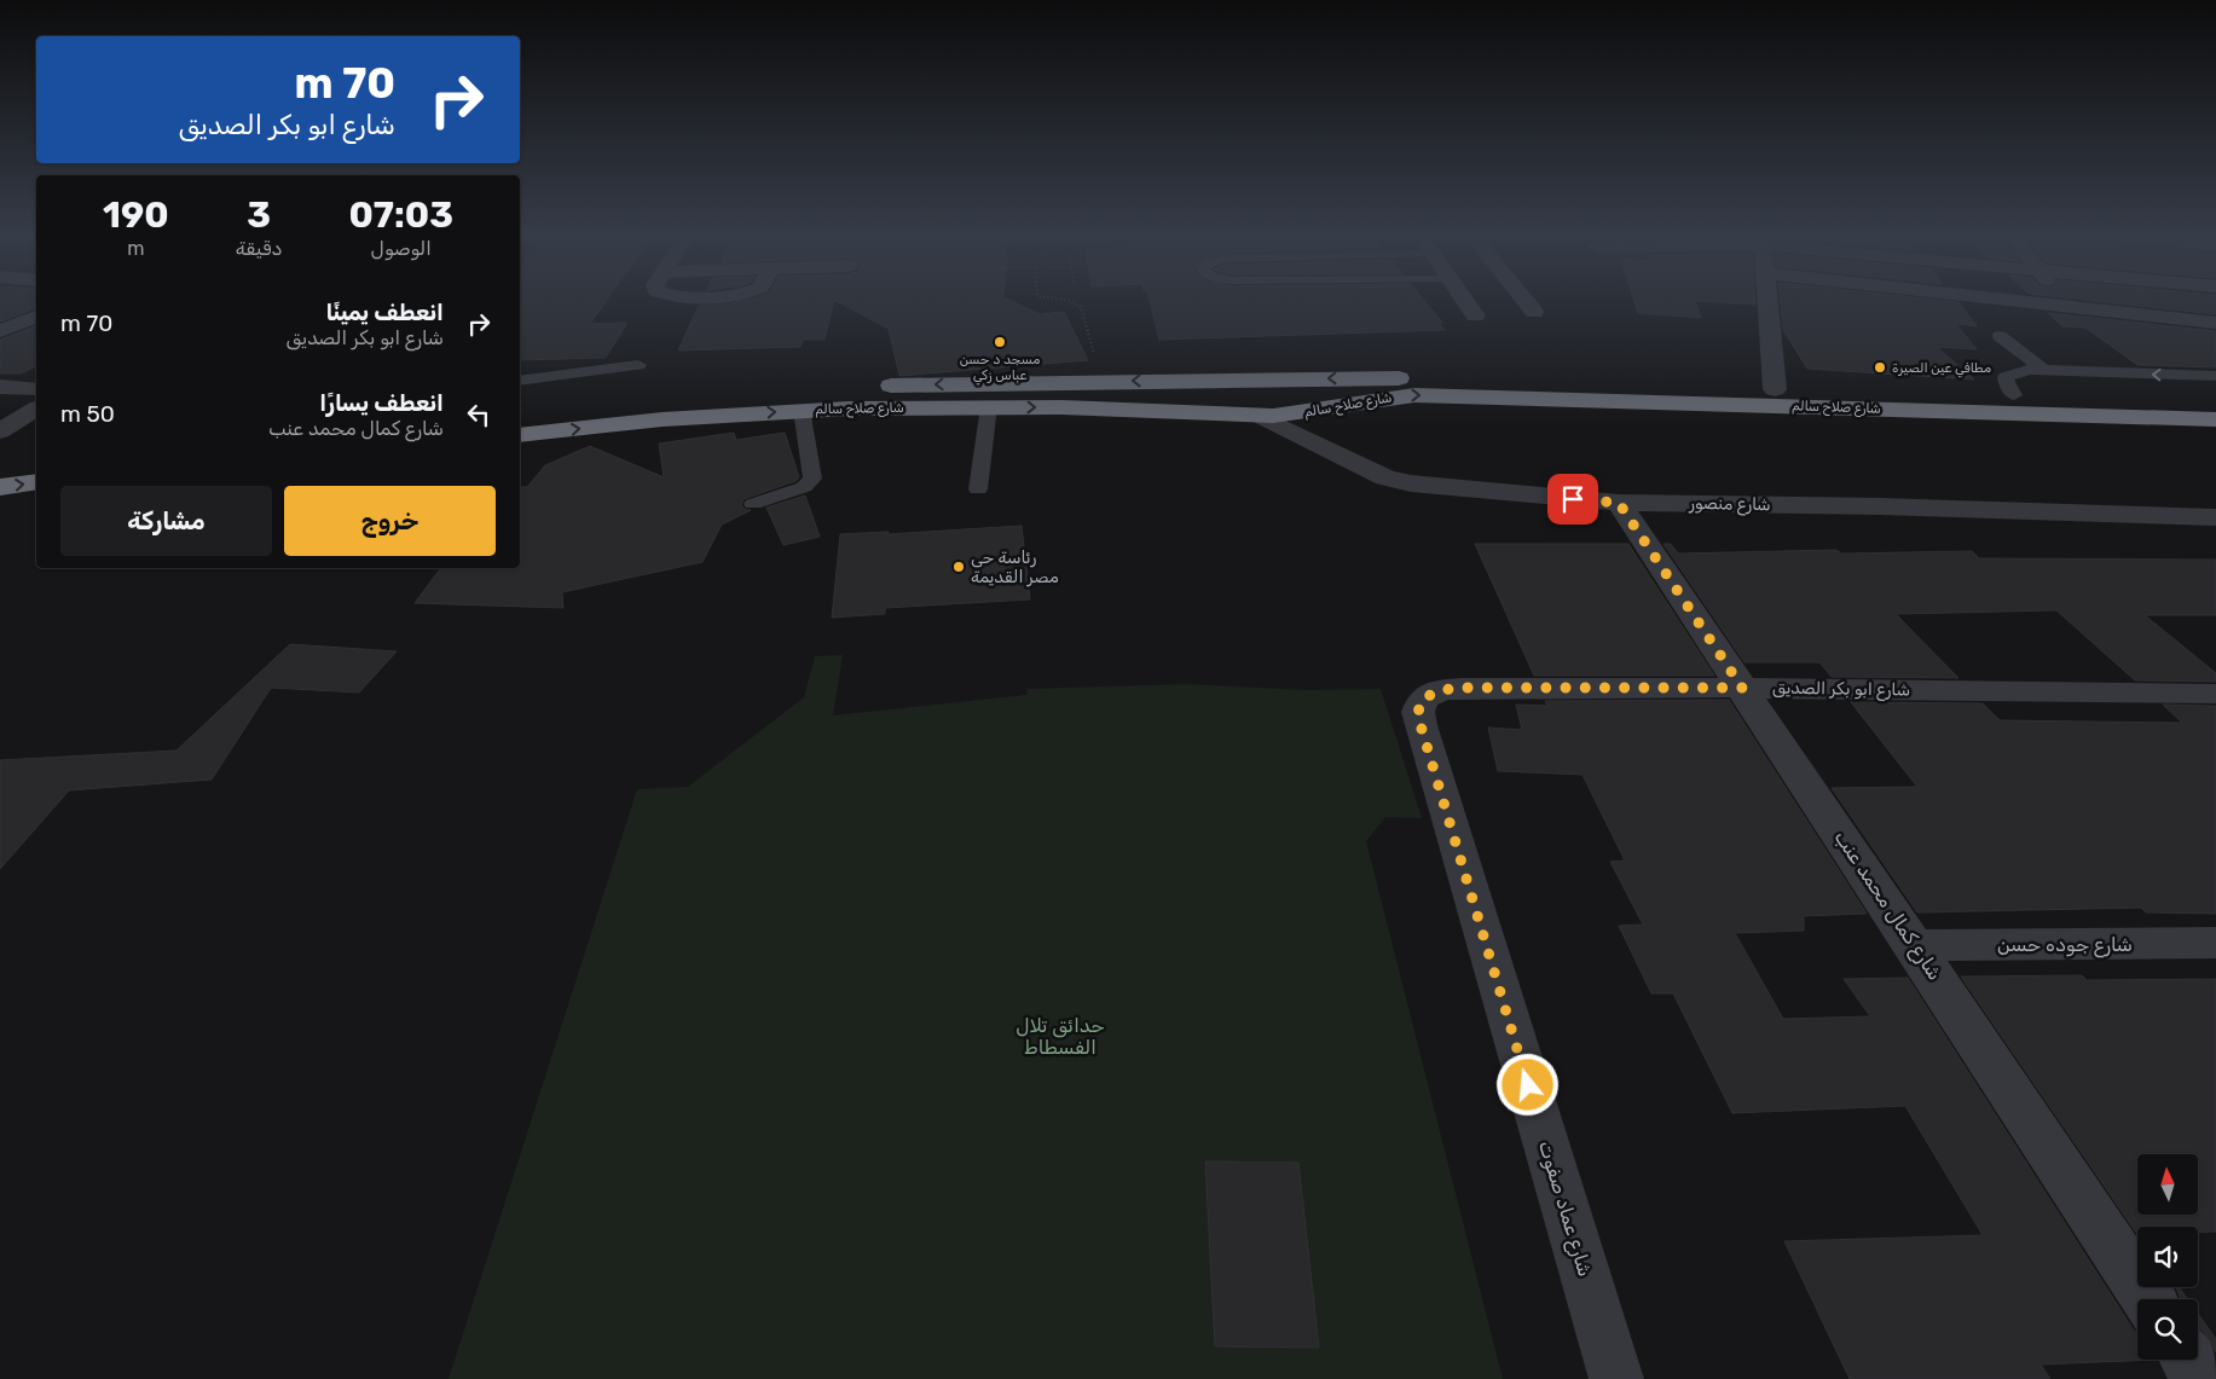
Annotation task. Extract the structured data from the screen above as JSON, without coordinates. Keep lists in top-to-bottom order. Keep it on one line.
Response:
{"streets":{"highway":["شارع صلاح سالم"],"street":["شارع منصور","شارع ابو بكر الصديق","شارع كمال محمد عنب","شارع جوده حسن","شارع عماد صفوت"]},"crossings":[["شارع صلاح سالم","شارع منصور"],["شارع منصور","شارع كمال محمد عنب"],["شارع ابو بكر الصديق","شارع كمال محمد عنب"],["شارع ابو بكر الصديق","شارع عماد صفوت"],["شارع كمال محمد عنب","شارع جوده حسن"]],"parks":["حدائق تلال الفسطاط"],"places":["مسجد د حسن عباس زكي","مطافي عين الصيرة","رئاسة حى مصر القديمة"],"north":"top","page":{"turn":["70 m","شارع ابو بكر الصديق"],"eta":["07:03","الوصول","3","دقيقة","190","m"],"list":[{"name":"انعطف يمينًا","note":"شارع ابو بكر الصديق","value":"70 m"},{"name":"انعطف يسارًا","note":"شارع كمال محمد عنب","value":"50 m"}],"buttons":["خروج","مشاركة"]}}
